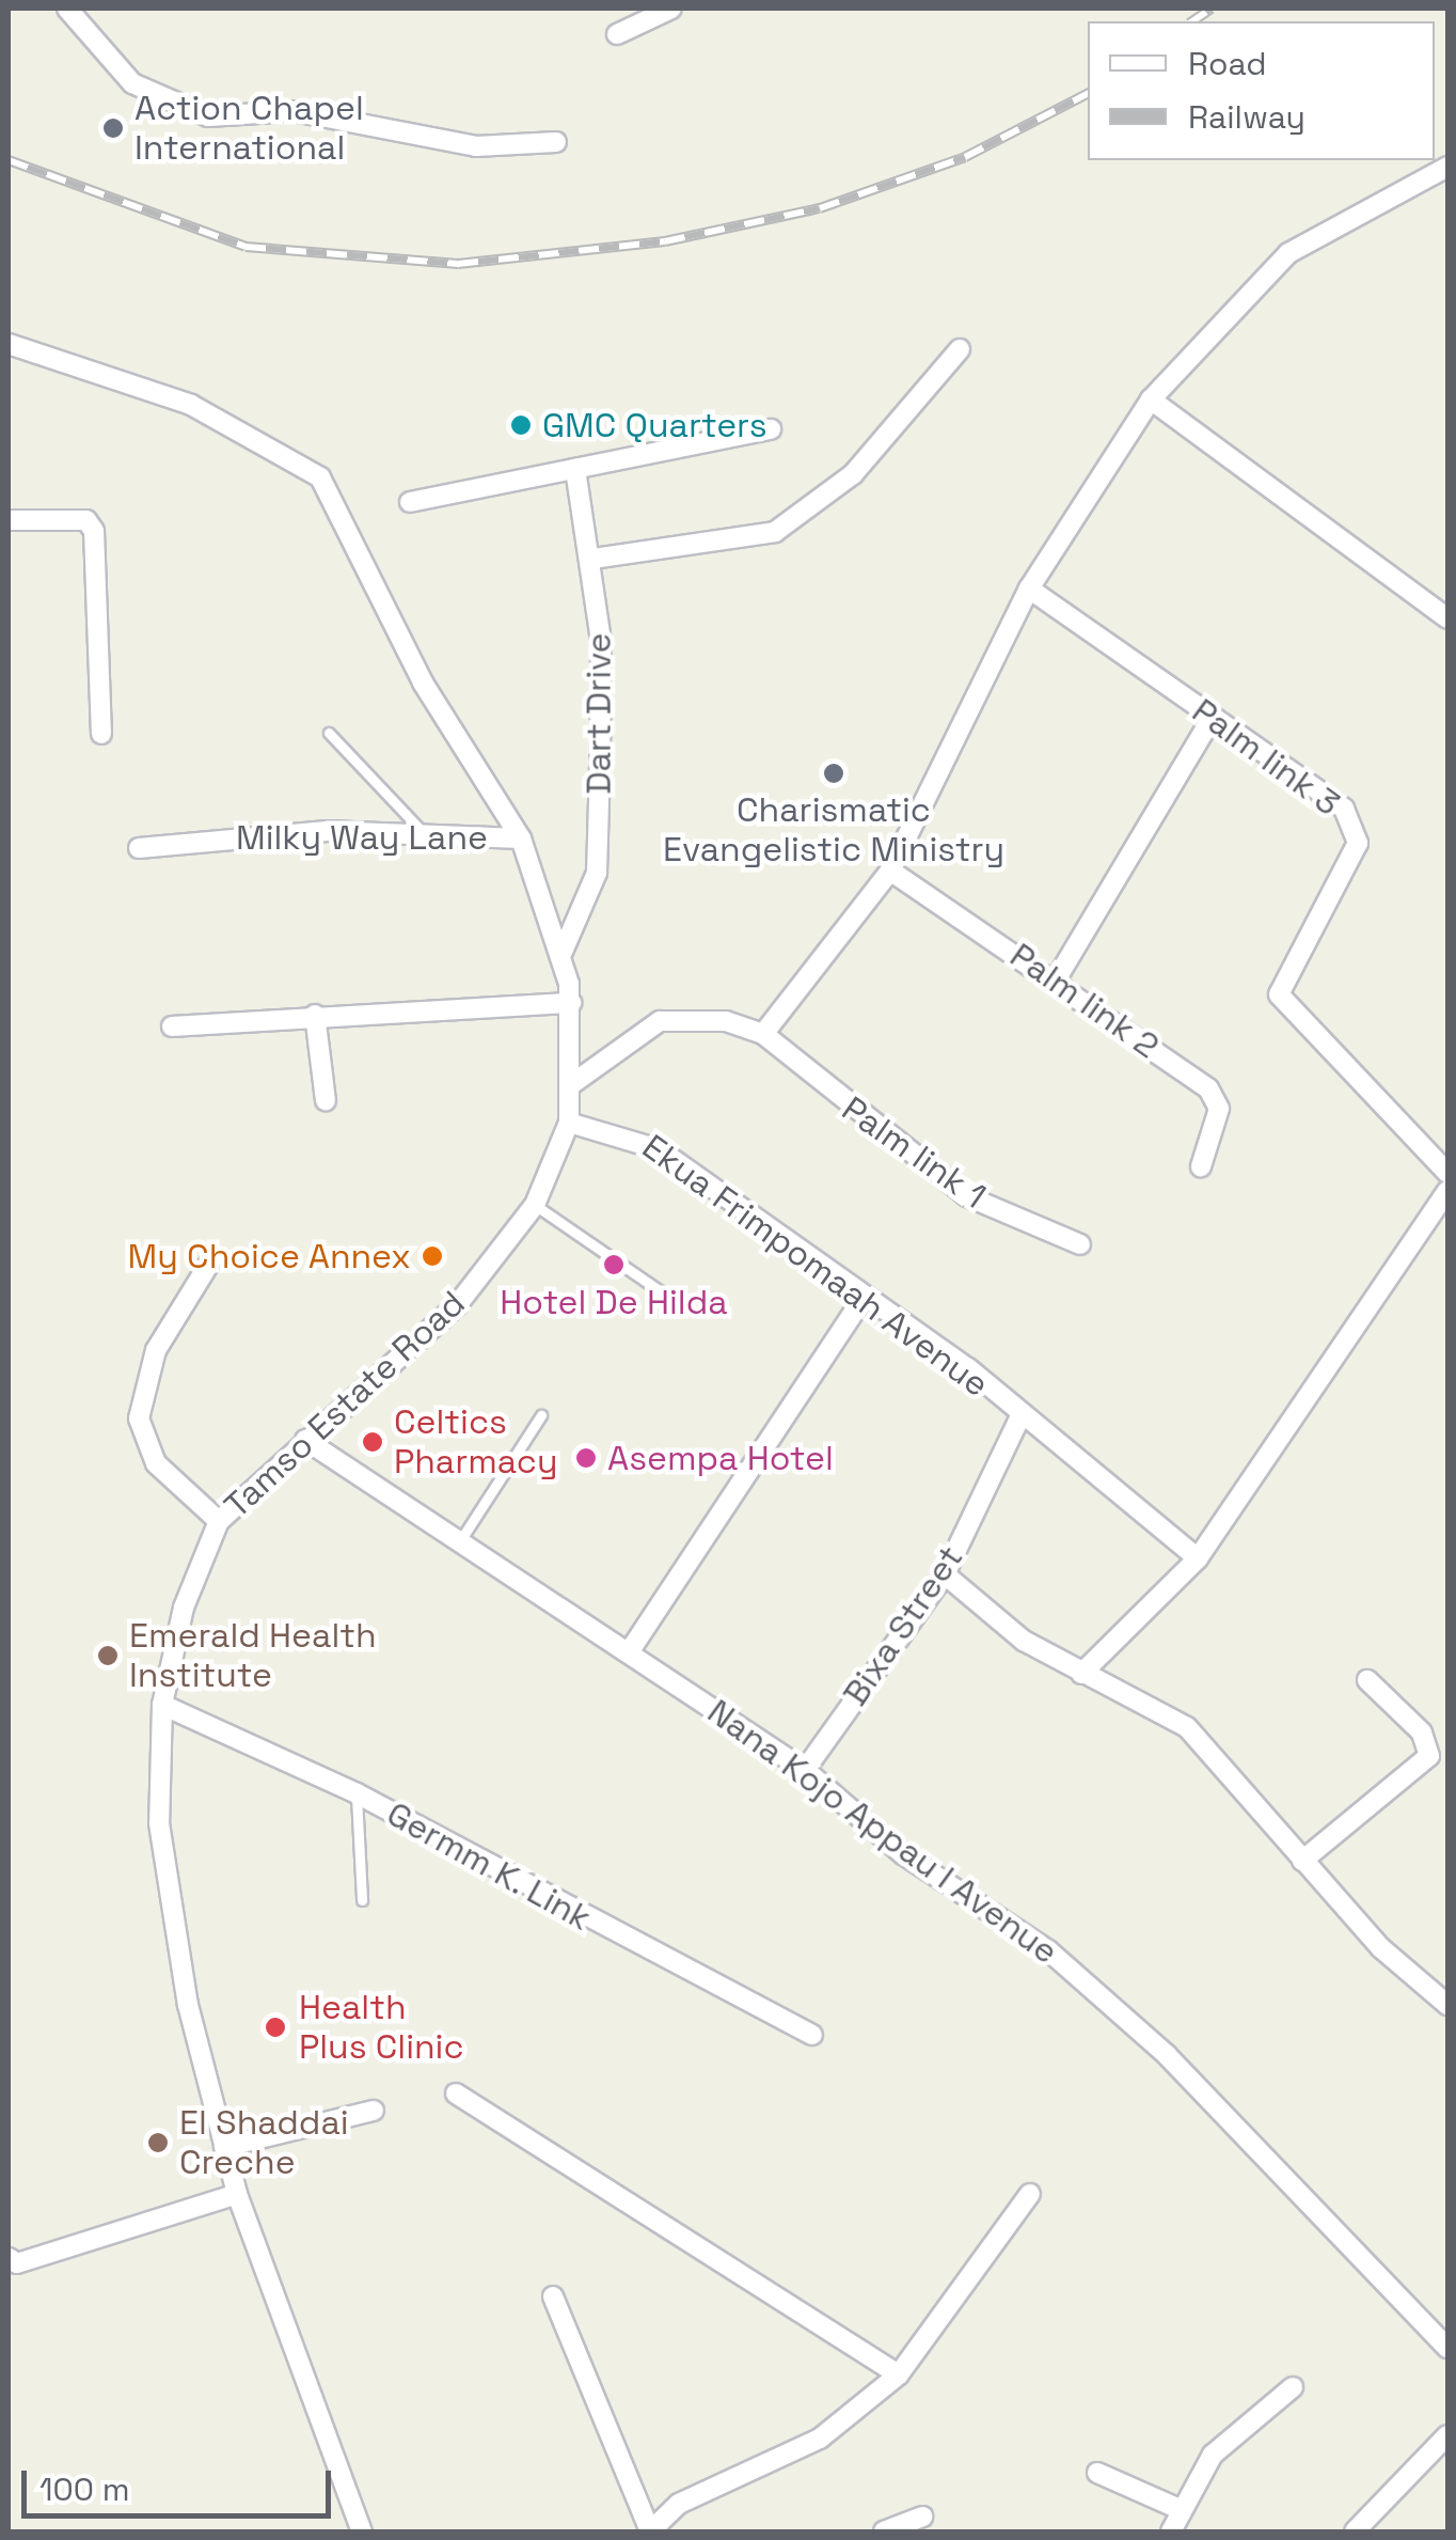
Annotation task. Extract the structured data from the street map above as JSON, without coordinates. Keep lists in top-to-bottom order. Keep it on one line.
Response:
{"streets":{"street":["Dart Drive","Palm link 3","Milky Way Lane","Palm link 2","Palm link 1","Ekua Frimpomaah Avenue","Tamso Estate Road","Bixa Street","Nana Kojo Appau I Avenue","Germm K. Link"]},"crossings":[["Dart Drive","Tamso Estate Road"],["Milky Way Lane","Tamso Estate Road"],["Ekua Frimpomaah Avenue","Tamso Estate Road"],["Ekua Frimpomaah Avenue","Bixa Street"],["Tamso Estate Road","Nana Kojo Appau I Avenue"],["Tamso Estate Road","Germm K. Link"],["Bixa Street","Nana Kojo Appau I Avenue"]],"places":["Action Chapel International","GMC Quarters","Charismatic Evangelistic Ministry","My Choice Annex","Hotel De Hilda","Celtics Pharmacy","Asempa Hotel","Emerald Health Institute","Health Plus Clinic","El Shaddai Creche"],"legend":["Road","Railway"],"scale_bar":"100 m"}
